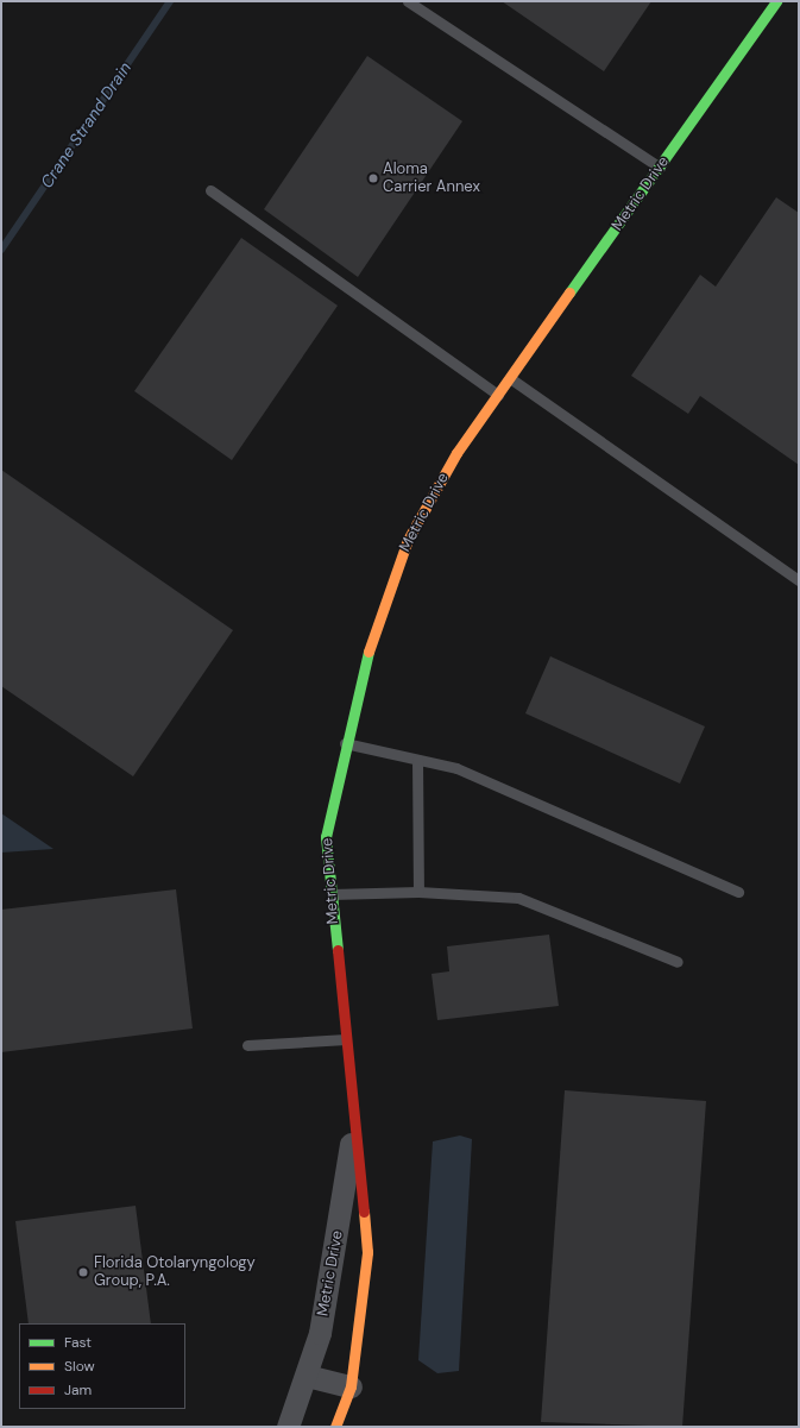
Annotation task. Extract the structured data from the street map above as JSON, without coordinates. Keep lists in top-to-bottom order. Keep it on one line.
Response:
{"streets":{"street":["Metric Drive"]},"water":["Crane Strand Drain"],"places":["Aloma Carrier Annex","Florida Otolaryngology Group, P.A."],"legend":["Fast","Slow","Jam"]}
